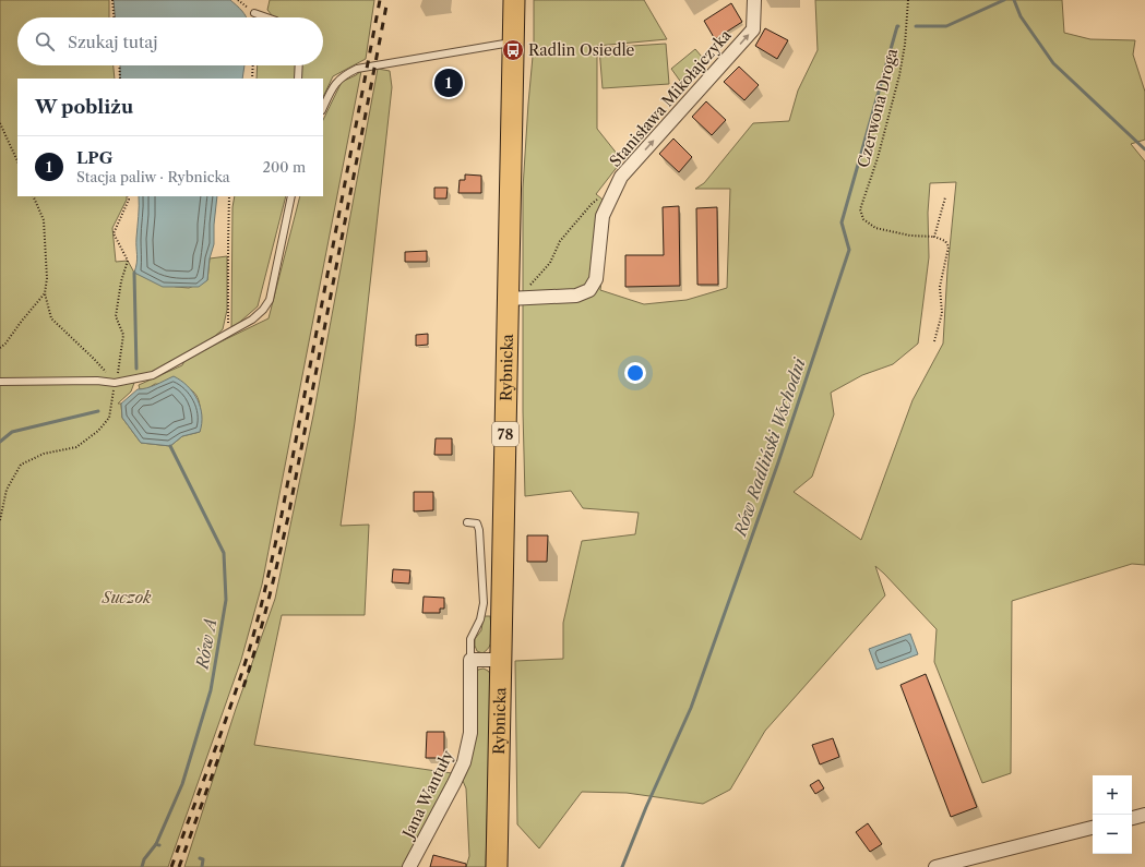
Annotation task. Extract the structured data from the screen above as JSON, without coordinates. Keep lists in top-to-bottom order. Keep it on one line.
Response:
{"streets":{"main road":["Rybnicka","78"],"street":["Stanisława Mikołajczyka","Jana Wantuły"],"path":["Czerwona Droga"]},"crossings":[["Stanisława Mikołajczyka","Rybnicka"]],"one_way":["Stanisława Mikołajczyka"],"water":["Rów Radliński Wschodni","Rów A"],"parks":["Suczok"],"places":{"bus stop":["Radlin Osiedle"]},"page":{"search":"Szukaj tutaj","pins":"1","heading":"W pobliżu","list":[{"mark":"1","name":"LPG","note":"Stacja paliw · Rybnicka","value":"200 m"}],"map_buttons":["+","−"]}}
